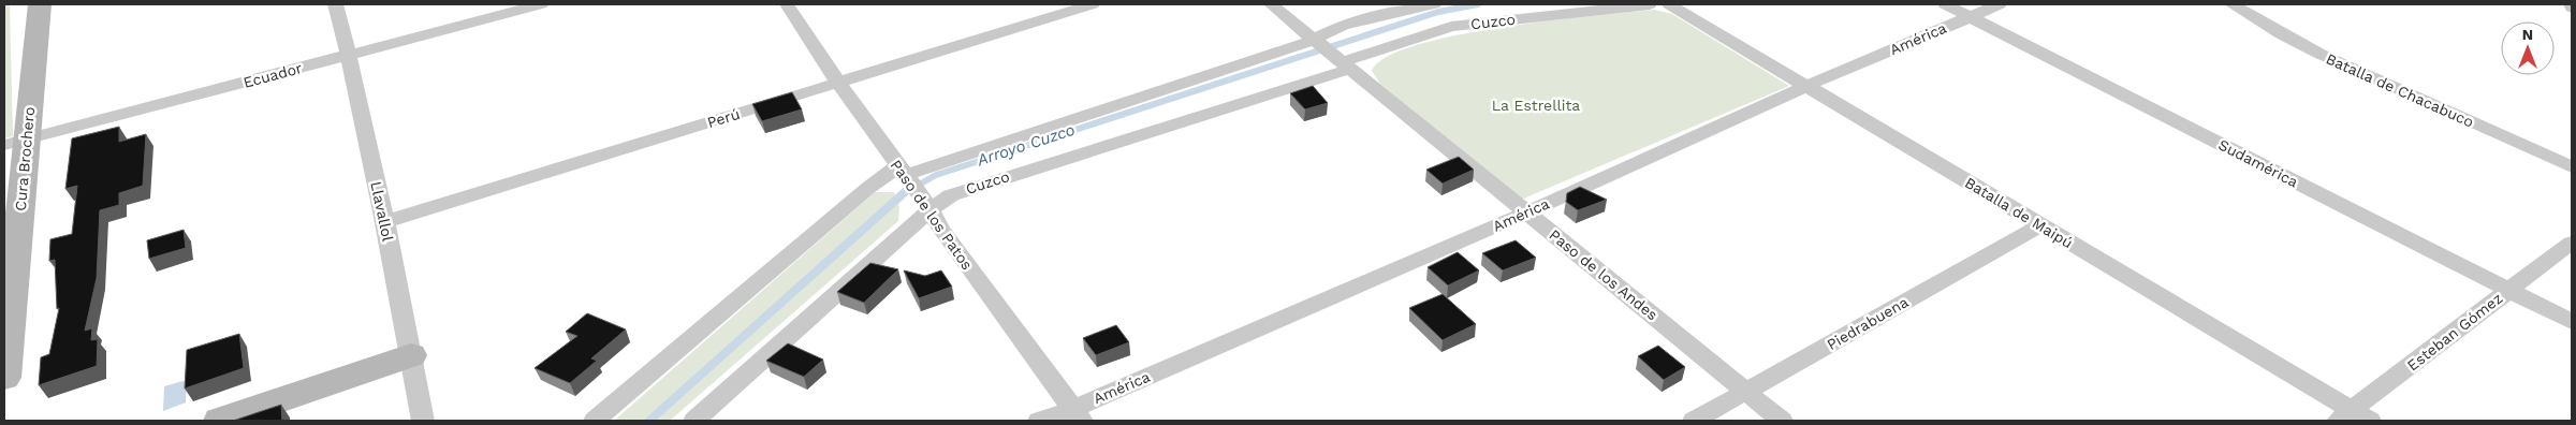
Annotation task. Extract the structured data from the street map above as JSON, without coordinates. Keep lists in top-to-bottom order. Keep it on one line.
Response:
{"streets":{"street":["Cuzco","América","Ecuador","Batalla de Chacabuco","Perú","Cura Brochero","Sudamérica","Llavallol","Batalla de Maipú","Paso de los Patos","Paso de los Andes","Piedrabuena","Esteban Gómez"]},"crossings":[["Cuzco","Paso de los Patos"],["Cuzco","Paso de los Andes"],["América","Sudamérica"],["América","Batalla de Maipú"],["América","Paso de los Patos"],["América","Paso de los Andes"],["Ecuador","Cura Brochero"],["Ecuador","Llavallol"],["Perú","Llavallol"],["Perú","Paso de los Patos"],["Sudamérica","Esteban Gómez"],["Batalla de Maipú","Piedrabuena"],["Batalla de Maipú","Esteban Gómez"],["Paso de los Andes","Piedrabuena"]],"water":["Arroyo Cuzco"],"parks":["La Estrellita"],"north":"top"}
